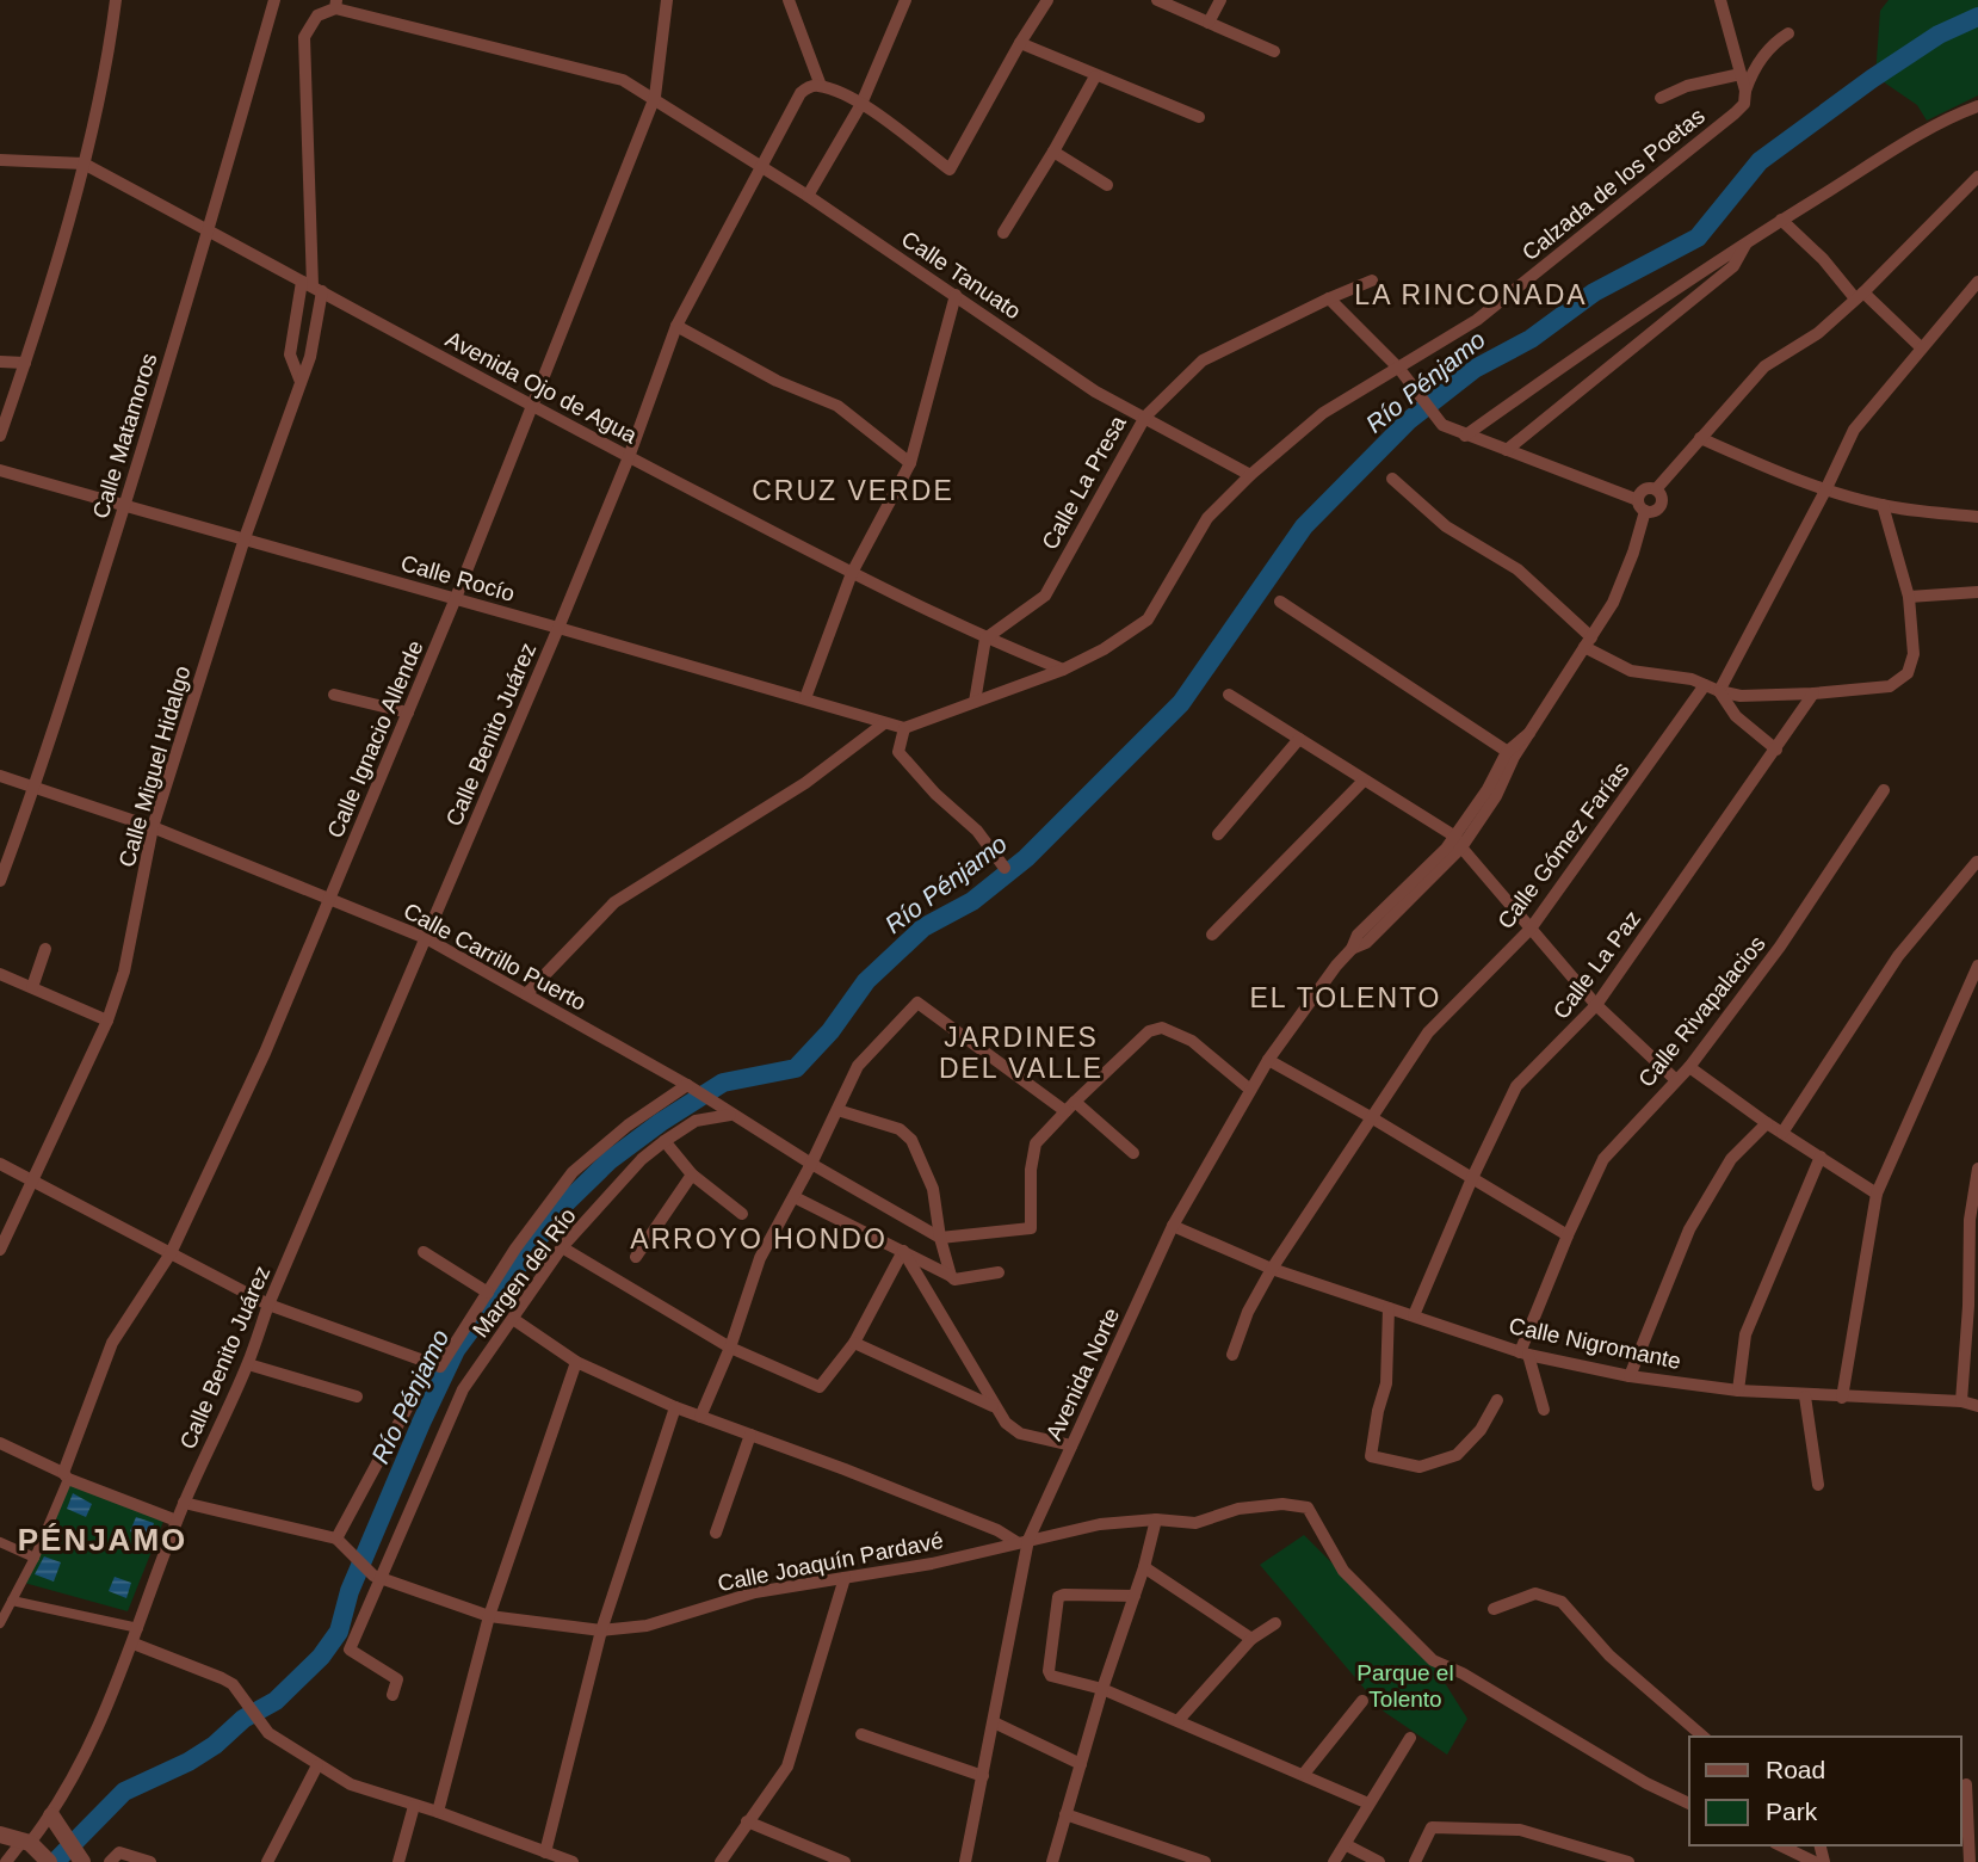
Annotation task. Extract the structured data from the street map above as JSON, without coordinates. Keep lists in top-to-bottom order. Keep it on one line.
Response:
{"streets":{"street":["Calzada de los Poetas","Calle Tanuato","Avenida Ojo de Agua","Calle Matamoros","Calle La Presa","Calle Rocío","Calle Benito Juárez","Calle Ignacio Allende","Calle Miguel Hidalgo","Calle Gómez Farías","Calle Carrillo Puerto","Calle La Paz","Calle Rivapalacios","Margen del Río","Calle Nigromante","Avenida Norte","Calle Joaquín Pardavé"]},"crossings":[["Calzada de los Poetas","Calle Tanuato"],["Calzada de los Poetas","Avenida Ojo de Agua"],["Calzada de los Poetas","Calle Rocío"],["Calle Tanuato","Calle La Presa"],["Calle Tanuato","Calle Benito Juárez"],["Calle Tanuato","Calle Ignacio Allende"],["Calle Tanuato","Calle Miguel Hidalgo"],["Avenida Ojo de Agua","Calle Matamoros"],["Avenida Ojo de Agua","Calle La Presa"],["Avenida Ojo de Agua","Calle Benito Juárez"],["Avenida Ojo de Agua","Calle Ignacio Allende"],["Avenida Ojo de Agua","Calle Miguel Hidalgo"],["Calle Matamoros","Calle Rocío"],["Calle Matamoros","Calle Carrillo Puerto"],["Calle Rocío","Calle Benito Juárez"],["Calle Rocío","Calle Ignacio Allende"],["Calle Rocío","Calle Miguel Hidalgo"],["Calle Benito Juárez","Calle Carrillo Puerto"],["Calle Ignacio Allende","Calle Carrillo Puerto"],["Calle Miguel Hidalgo","Calle Carrillo Puerto"],["Calle Gómez Farías","Calle Nigromante"],["Calle Carrillo Puerto","Margen del Río"],["Calle La Paz","Calle Nigromante"],["Calle Rivapalacios","Calle Nigromante"],["Margen del Río","Calle Joaquín Pardavé"],["Calle Nigromante","Avenida Norte"],["Avenida Norte","Calle Joaquín Pardavé"]],"districts":["LA RINCONADA","CRUZ VERDE","EL TOLENTO","JARDINES DEL VALLE","ARROYO HONDO","PÉNJAMO"],"water":["Río Pénjamo"],"parks":["Parque el Tolento"],"legend":["Road","Park"]}
